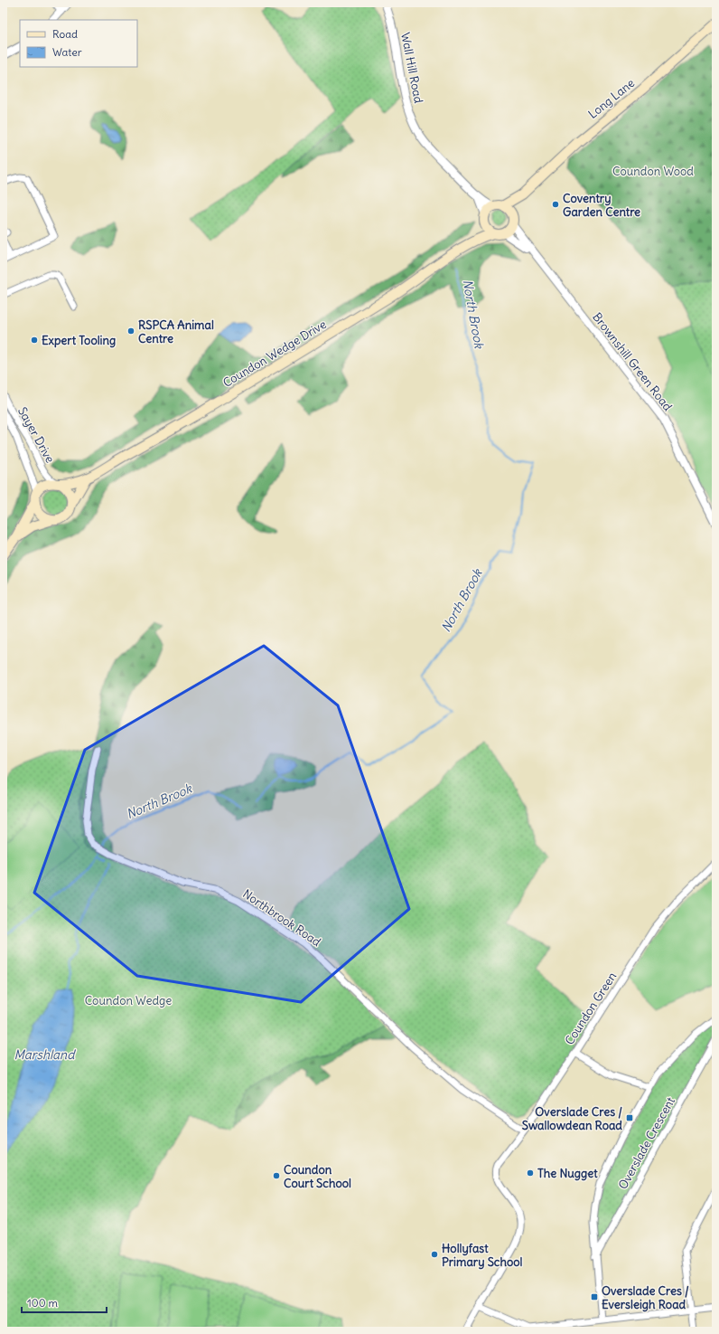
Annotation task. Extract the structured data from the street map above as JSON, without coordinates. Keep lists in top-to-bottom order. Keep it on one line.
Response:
{"streets":{"main road":["Long Lane","Coundon Wedge Drive"],"street":["Wall Hill Road","Brownshill Green Road","Sayer Drive","Northbrook Road","Coundon Green","Overslade Crescent"]},"crossings":[["Wall Hill Road","Long Lane"],["Wall Hill Road","Coundon Wedge Drive"],["Wall Hill Road","Brownshill Green Road"],["Long Lane","Coundon Wedge Drive"],["Long Lane","Brownshill Green Road"],["Coundon Wedge Drive","Brownshill Green Road"],["Coundon Wedge Drive","Sayer Drive"],["Northbrook Road","Coundon Green"]],"water":["North Brook","Marshland"],"parks":["Coundon Wood","Coundon Wedge"],"places":{"other":["Coventry Garden Centre","RSPCA Animal Centre","Expert Tooling","The Nugget","Coundon Court School","Hollyfast Primary School"],"transit":["Overslade Cres / Swallowdean Road","Overslade Cres / Eversleigh Road"]},"legend":["Road","Water"],"scale_bar":"100 m"}
